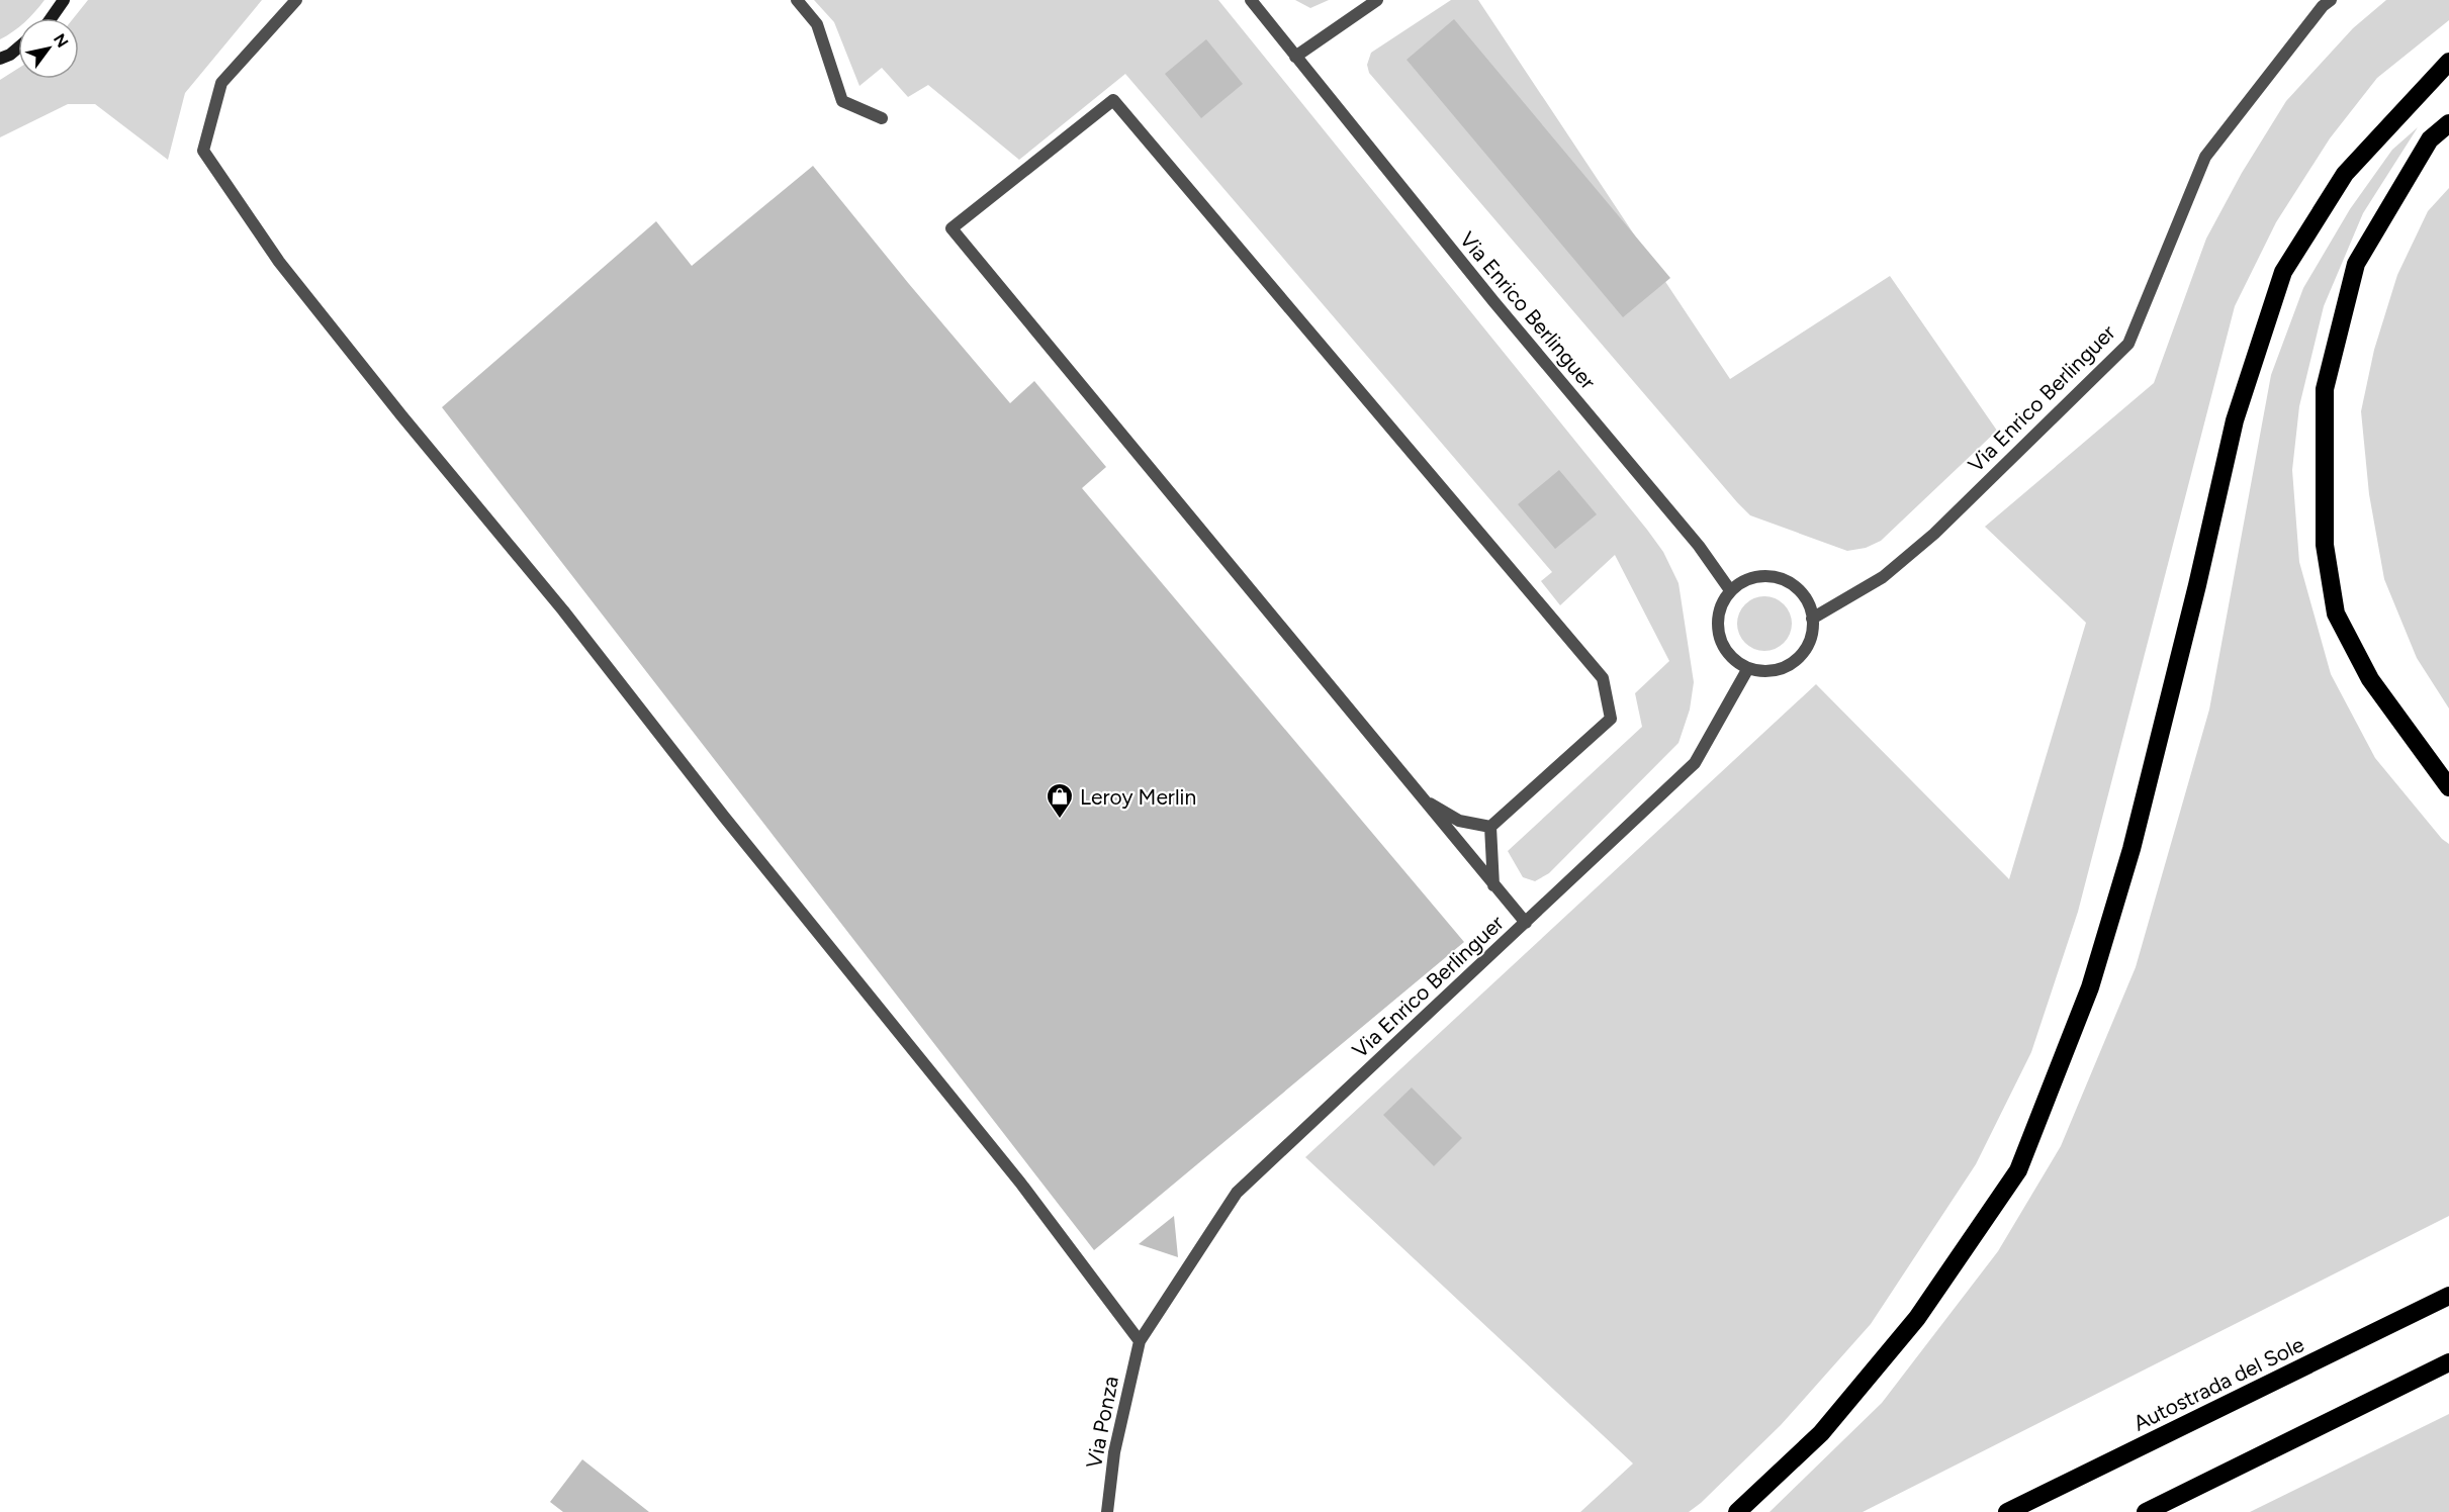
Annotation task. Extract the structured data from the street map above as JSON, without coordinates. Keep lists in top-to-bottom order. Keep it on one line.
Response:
{"streets":{"highway":["Autostrada del Sole"],"lane":["Via Enrico Berlinguer","Via Ponza"]},"crossings":[["Via Enrico Berlinguer","Via Ponza"]],"places":{"shop":["Leroy Merlin"]},"north":"top right"}
